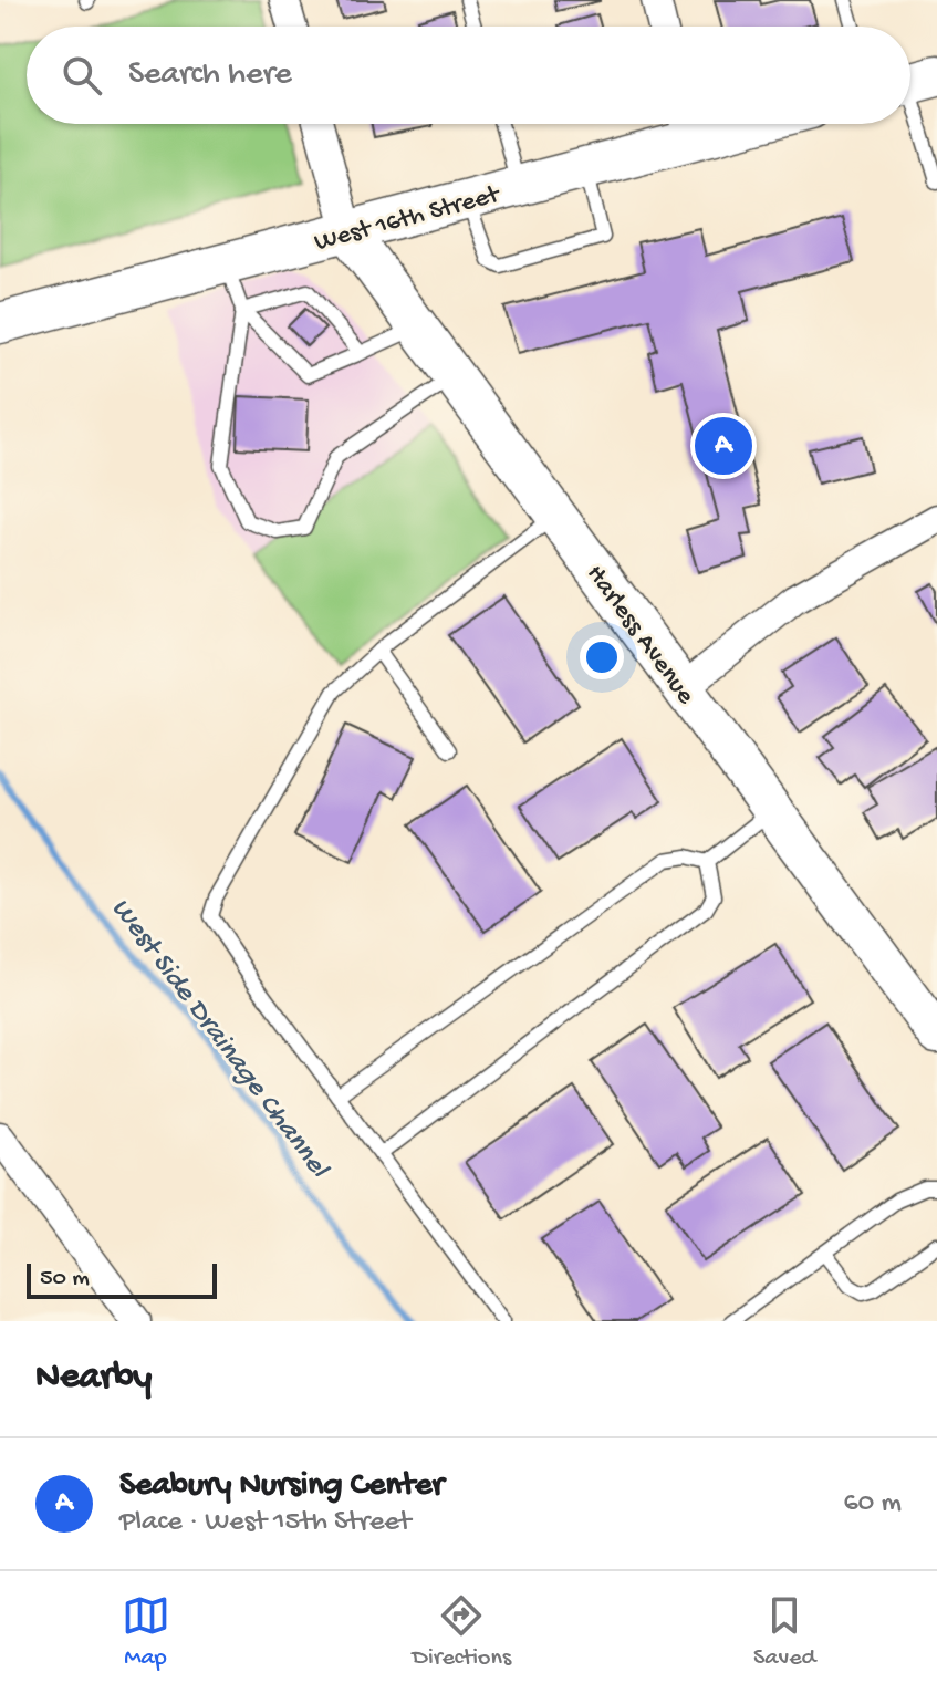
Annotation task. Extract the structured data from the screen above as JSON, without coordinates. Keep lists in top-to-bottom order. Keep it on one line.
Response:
{"streets":{"main road":["West 16th Street","Harless Avenue"]},"crossings":[["West 16th Street","Harless Avenue"]],"water":["West Side Drainage Channel"],"scale_bar":"50 m","page":{"search":"Search here","pins":"A","scale":"50 m","heading":"Nearby","list":[{"mark":"A","name":"Seabury Nursing Center","note":"Place · West 15th Street","value":"60 m"}],"nav":["Map","Directions","Saved"]}}
